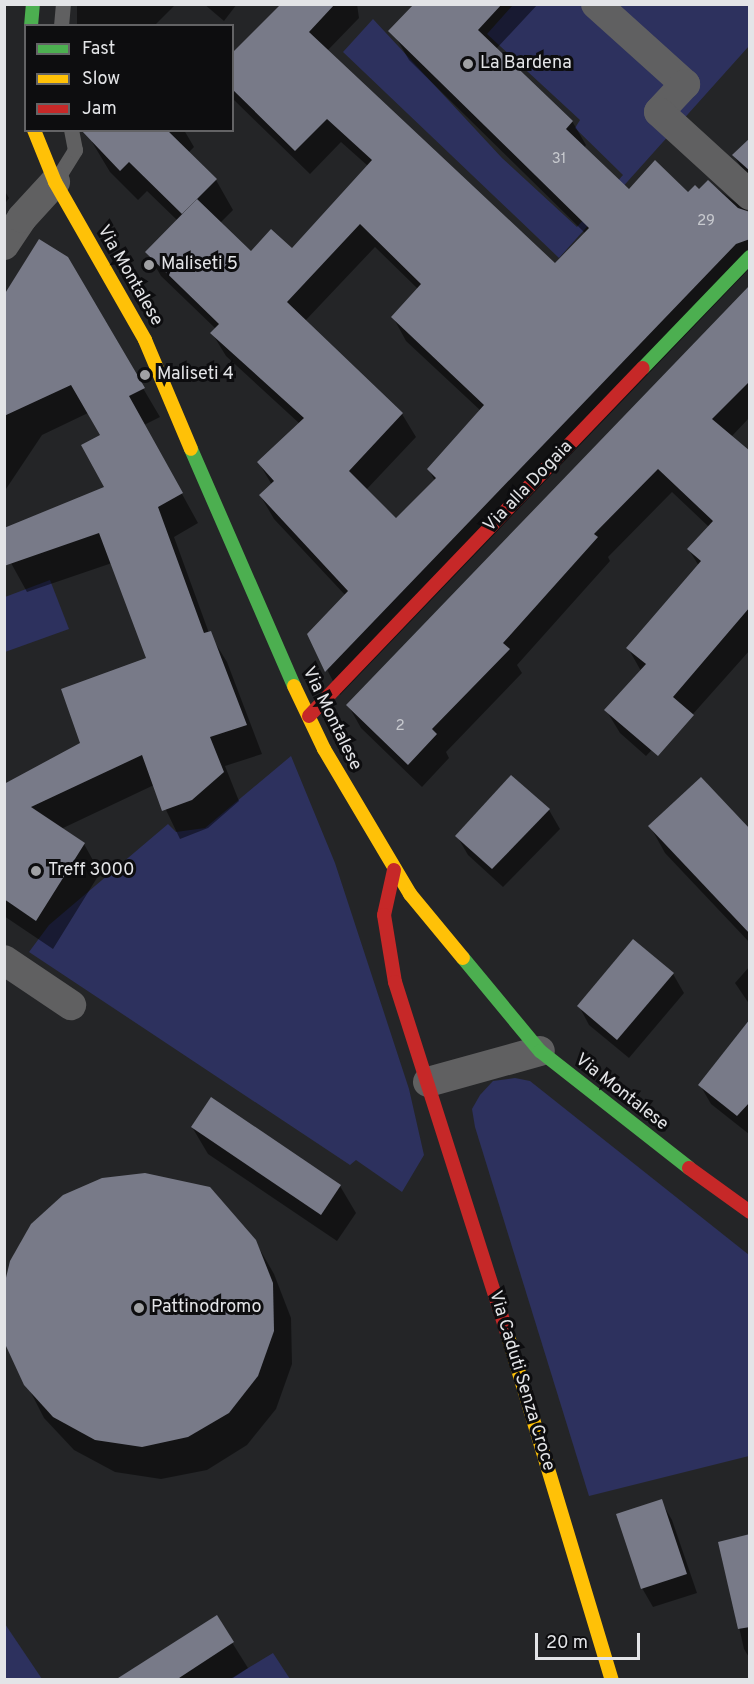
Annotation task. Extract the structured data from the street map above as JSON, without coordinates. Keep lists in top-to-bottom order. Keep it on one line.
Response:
{"streets":{"street":["Via Montalese","Via alla Dogaia","Via Caduti Senza Croce"]},"crossings":[["Via Montalese","Via alla Dogaia"],["Via Montalese","Via Caduti Senza Croce"]],"places":["La Bardena","Maliseti 5","Maliseti 4","Treff 3000","Pattinodromo"],"house_numbers":["31","29","2"],"legend":["Fast","Slow","Jam"],"scale_bar":"20 m"}
